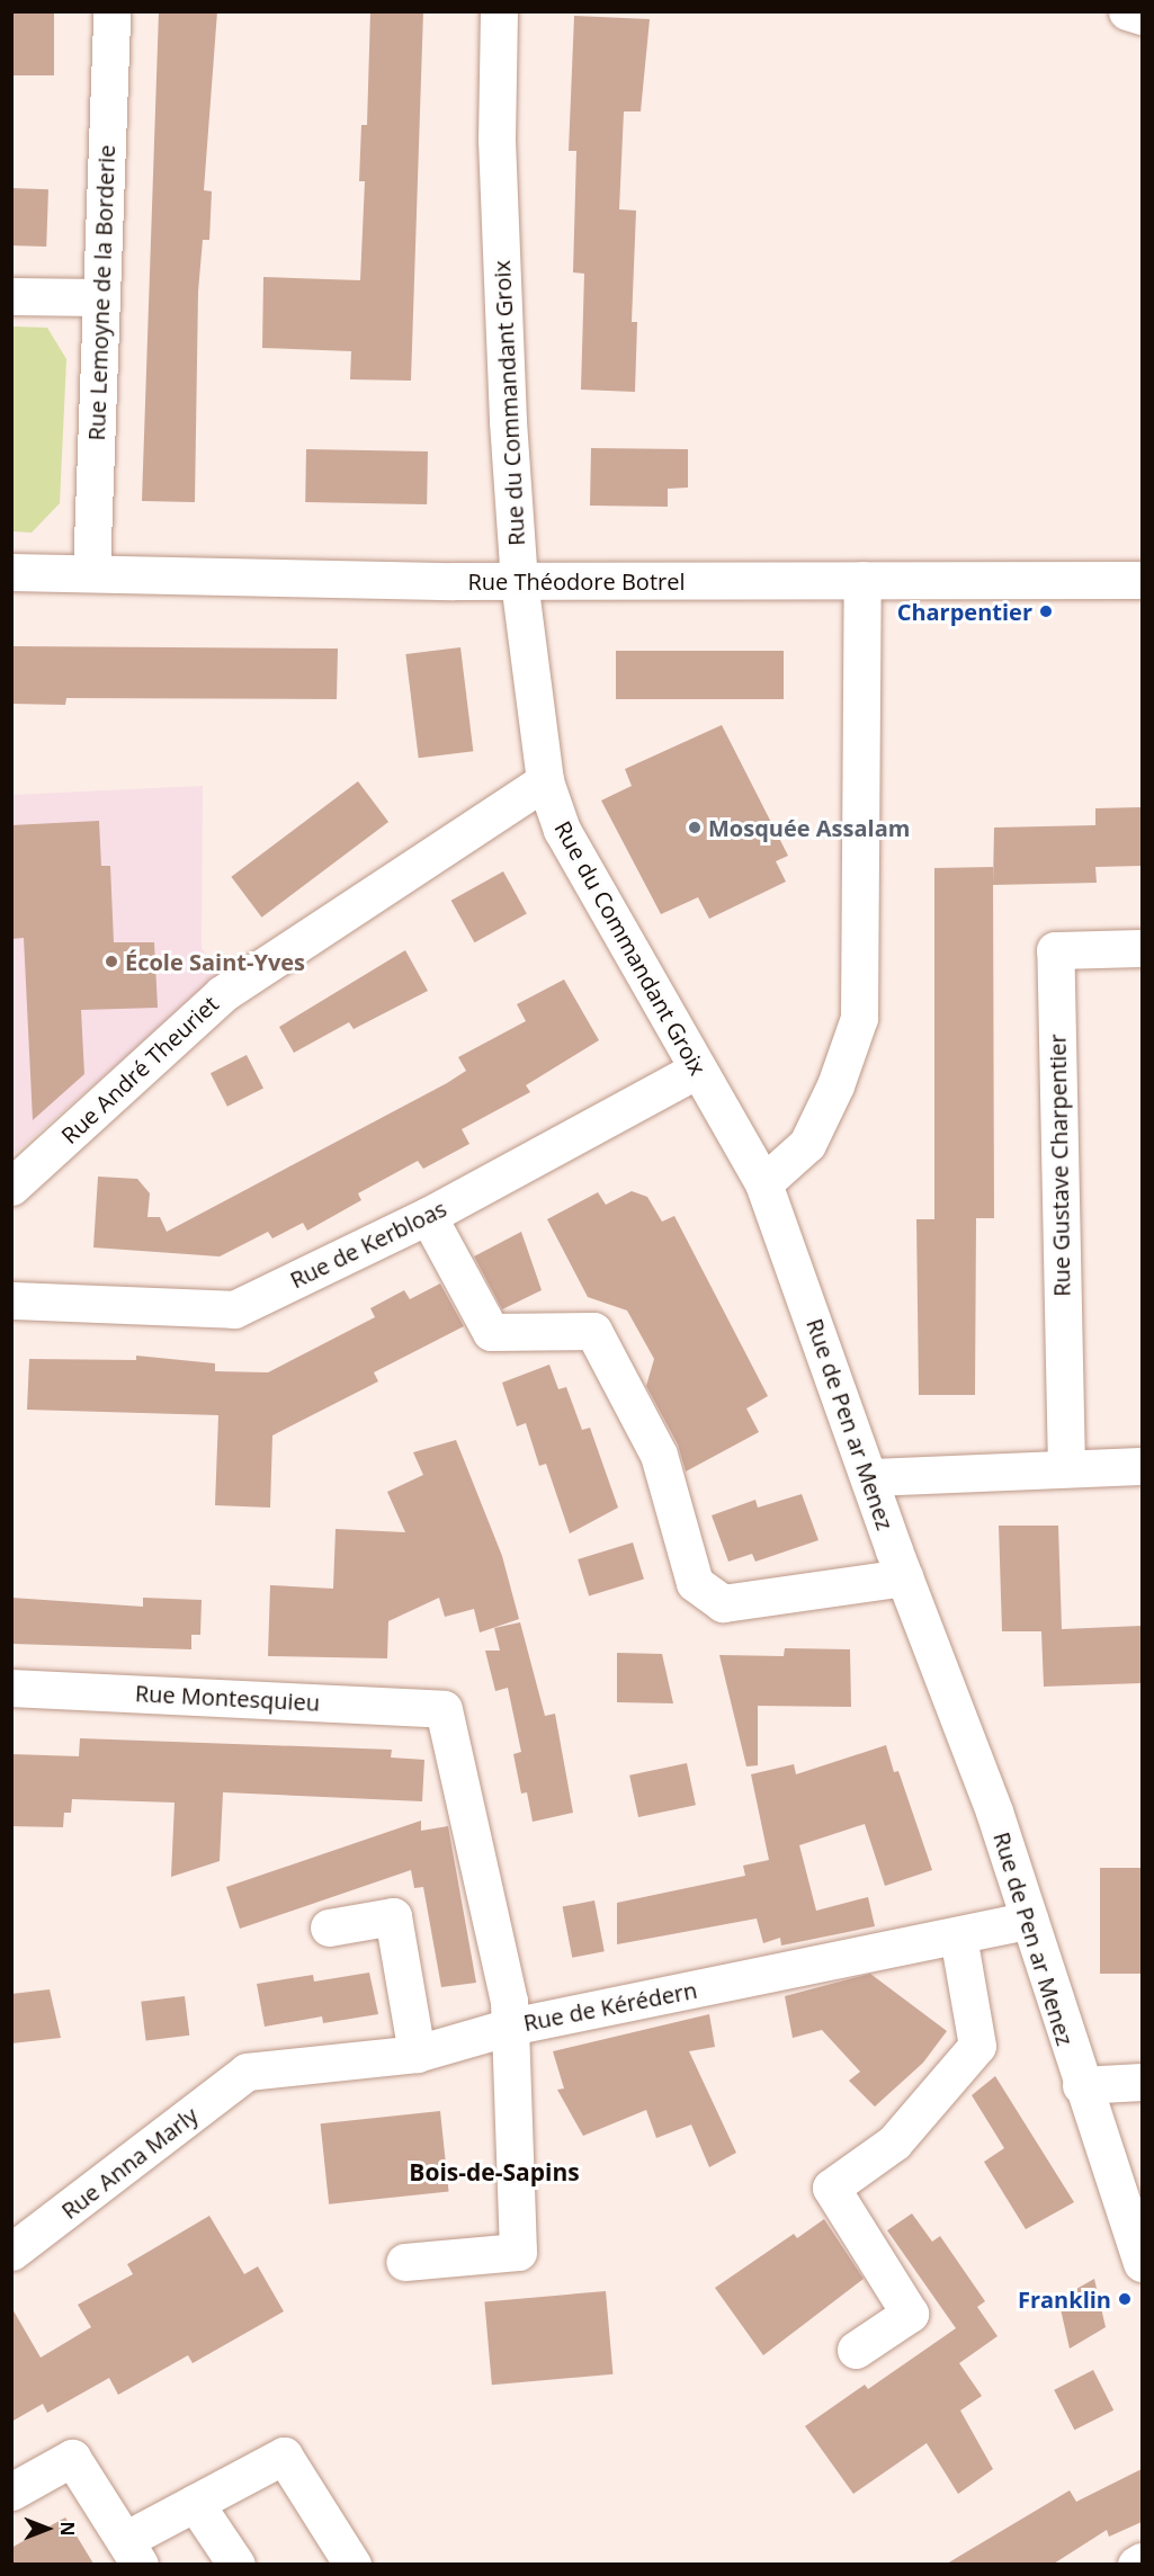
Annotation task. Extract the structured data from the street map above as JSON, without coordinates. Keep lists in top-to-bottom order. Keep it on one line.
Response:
{"streets":{"street":["Rue Lemoyne de la Borderie","Rue du Commandant Groix","Rue Théodore Botrel","Rue André Theuriet","Rue Gustave Charpentier","Rue de Kerbloas","Rue de Pen ar Menez","Rue Montesquieu","Rue de Kérédern","Rue Anna Marly"]},"crossings":[["Rue Lemoyne de la Borderie","Rue Théodore Botrel"],["Rue du Commandant Groix","Rue Théodore Botrel"],["Rue du Commandant Groix","Rue André Theuriet"],["Rue du Commandant Groix","Rue de Kerbloas"],["Rue du Commandant Groix","Rue de Pen ar Menez"],["Rue de Pen ar Menez","Rue de Kérédern"],["Rue Montesquieu","Rue de Kérédern"]],"districts":["Bois-de-Sapins"],"places":["Charpentier","Mosquée Assalam","École Saint-Yves","Franklin"],"north":"right"}
